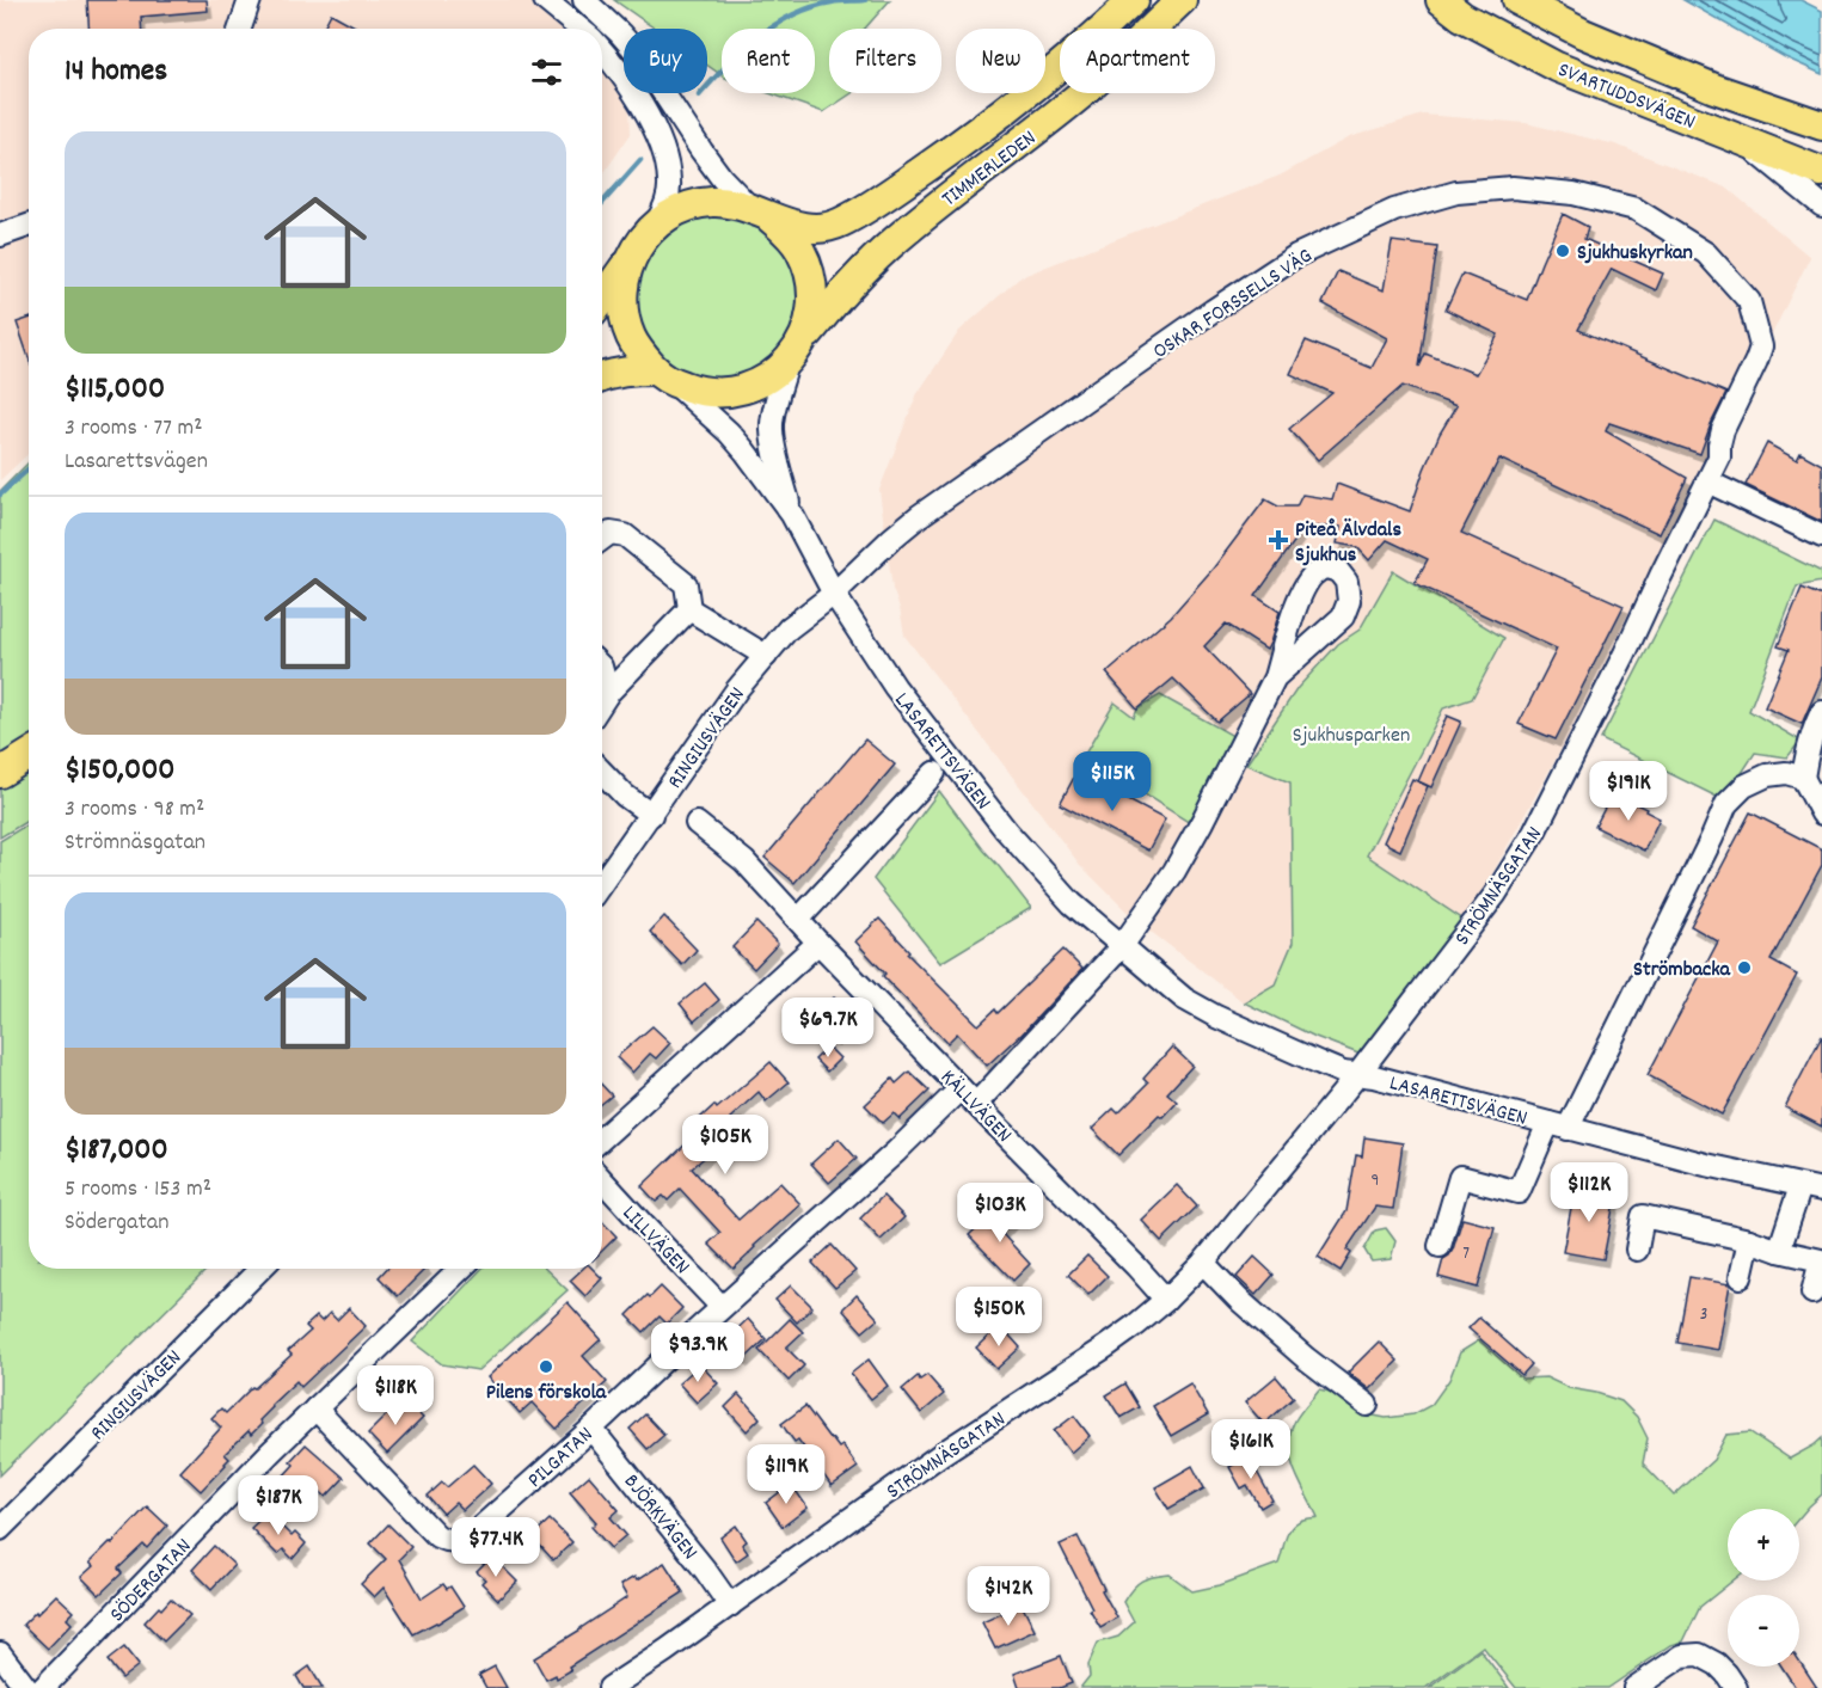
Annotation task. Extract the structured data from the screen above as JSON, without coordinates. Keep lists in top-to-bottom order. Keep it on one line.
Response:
{"streets":{"main road":["SVARTUDDSVÄGEN","TIMMERLEDEN"],"street":["OSKAR FORSSELLS VÄG","RINGIUSVÄGEN","LASARETTSVÄGEN","STRÖMNÄSGATAN","KÄLLVÄGEN","LILLVÄGEN","PILGATAN","BJÖRKVÄGEN","SÖDERGATAN"]},"crossings":[["TIMMERLEDEN","LASARETTSVÄGEN"],["OSKAR FORSSELLS VÄG","RINGIUSVÄGEN"],["OSKAR FORSSELLS VÄG","LASARETTSVÄGEN"],["OSKAR FORSSELLS VÄG","STRÖMNÄSGATAN"],["RINGIUSVÄGEN","LASARETTSVÄGEN"],["LASARETTSVÄGEN","STRÖMNÄSGATAN"],["LASARETTSVÄGEN","PILGATAN"],["STRÖMNÄSGATAN","KÄLLVÄGEN"],["STRÖMNÄSGATAN","BJÖRKVÄGEN"],["KÄLLVÄGEN","PILGATAN"],["LILLVÄGEN","PILGATAN"],["PILGATAN","BJÖRKVÄGEN"],["PILGATAN","SÖDERGATAN"]],"parks":["Sjukhusparken"],"places":{"other":["Sjukhuskyrkan","Strömbacka","Pilens förskola"],"health":["Piteå Älvdals Sjukhus"]},"house_numbers":["9","7","3"],"page":{"chip":["Buy","Rent","Filters","New","Apartment"],"heading":"14 homes","list":[{"name":"$115,000","note":"3 rooms · 77 m² · Lasarettsvägen"},{"name":"$150,000","note":"3 rooms · 98 m² · Strömnäsgatan"},{"name":"$187,000","note":"5 rooms · 153 m² · Södergatan"}],"price":["$115K","$191K","$69.7K","$105K","$112K","$103K","$150K","$93.9K","$118K","$161K","$119K","$187K","$77.4K","$142K"],"map_buttons":["+","−"]}}
